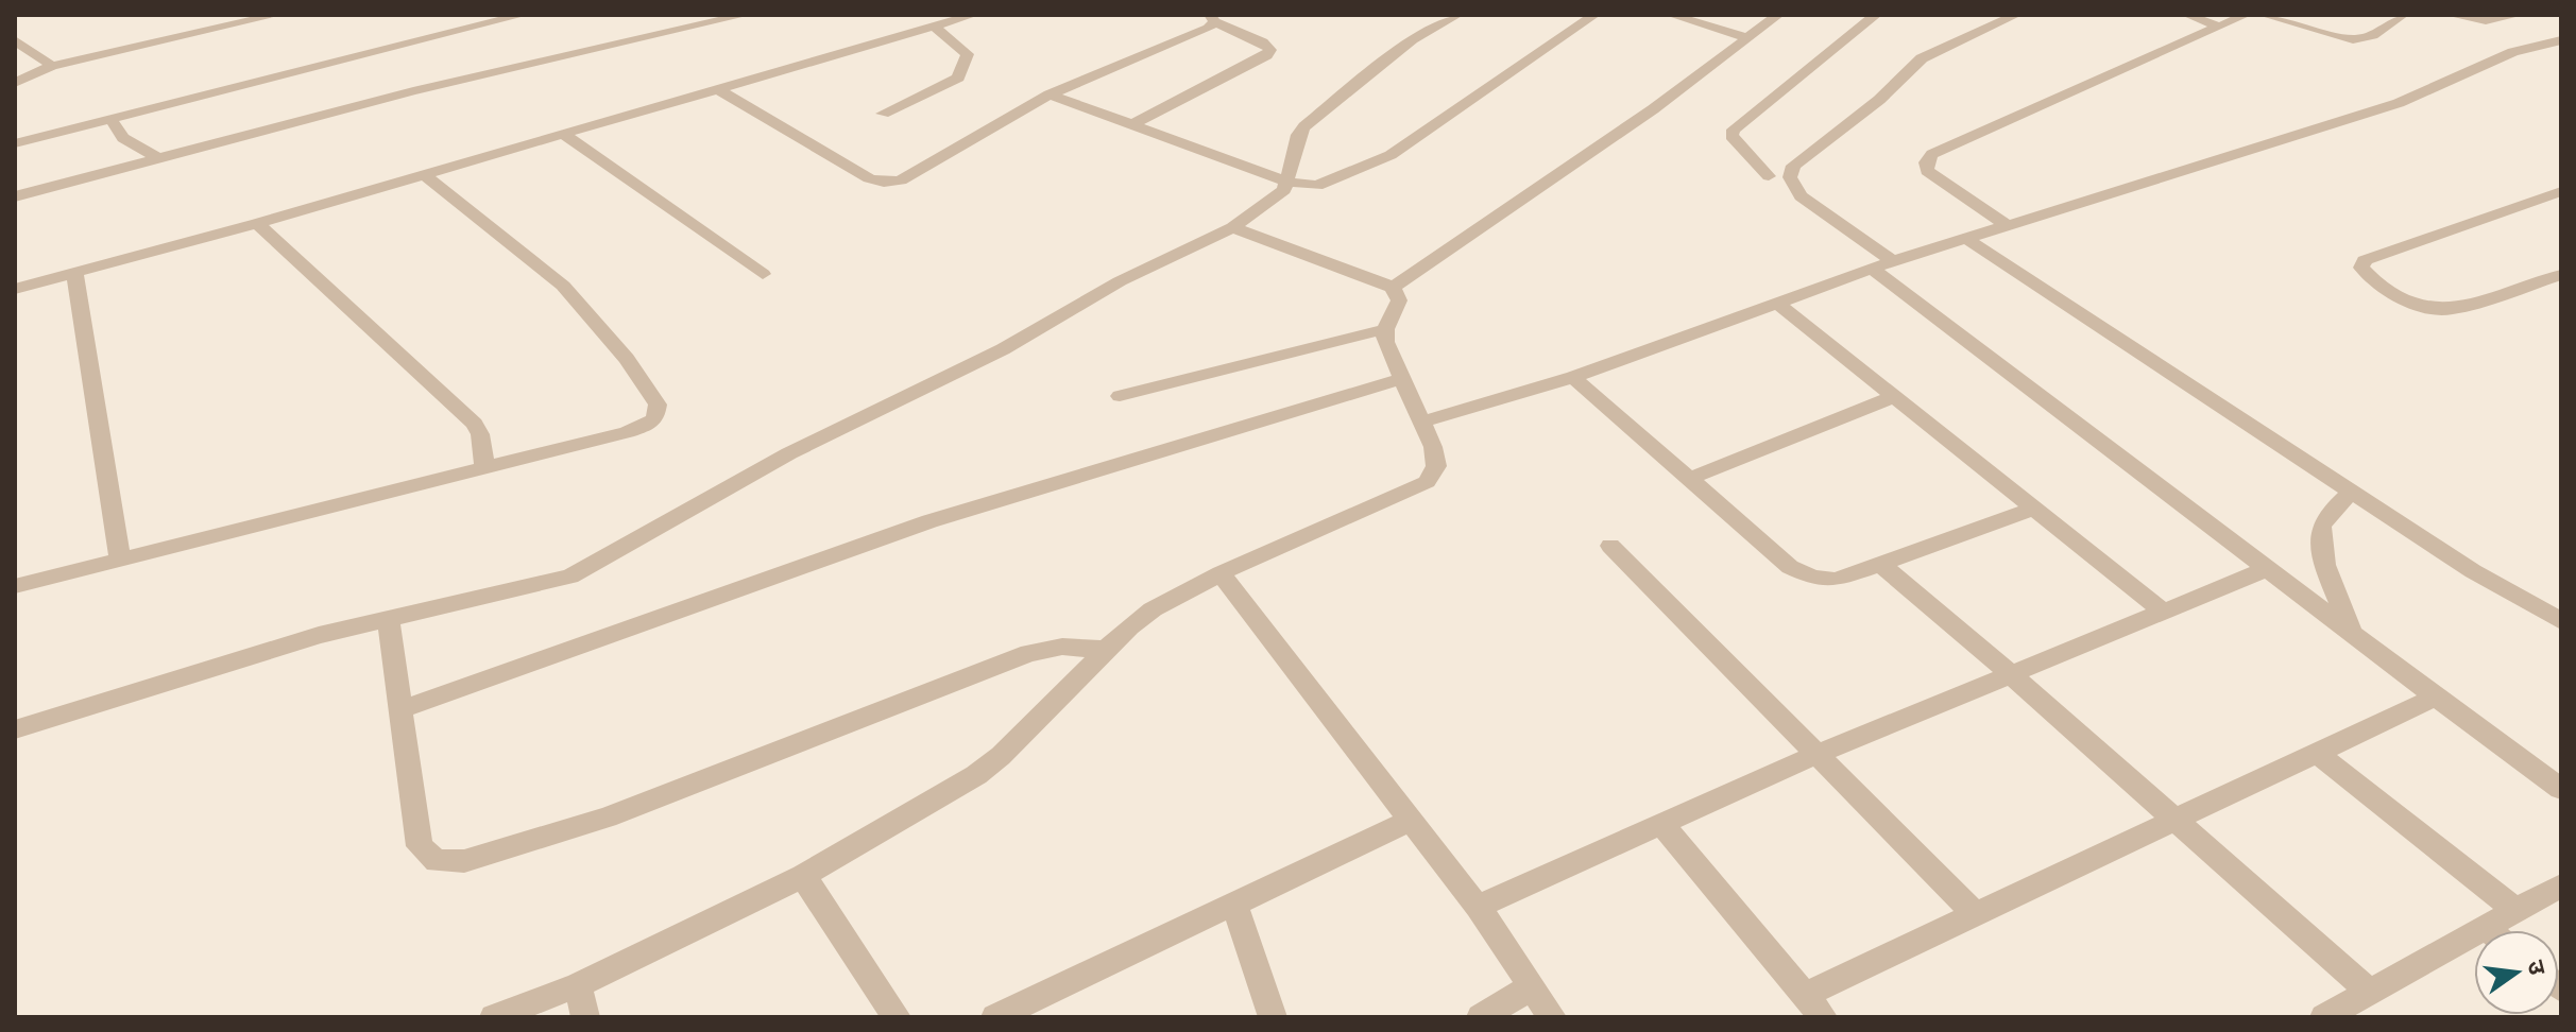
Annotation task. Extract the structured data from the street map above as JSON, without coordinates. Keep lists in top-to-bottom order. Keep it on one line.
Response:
{"north":"right"}
